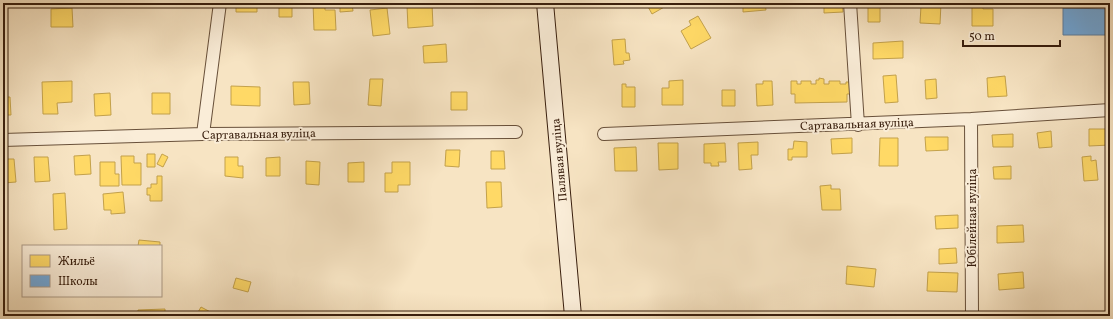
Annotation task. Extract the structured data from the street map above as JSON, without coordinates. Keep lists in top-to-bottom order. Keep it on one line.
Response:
{"streets":{"main road":["Палявая вуліца"],"street":["Сартавальная вуліца","Юбілейная вуліца"]},"crossings":[["Сартавальная вуліца","Юбілейная вуліца"]],"legend":["Жильё","Школы"],"scale_bar":"50 m"}
